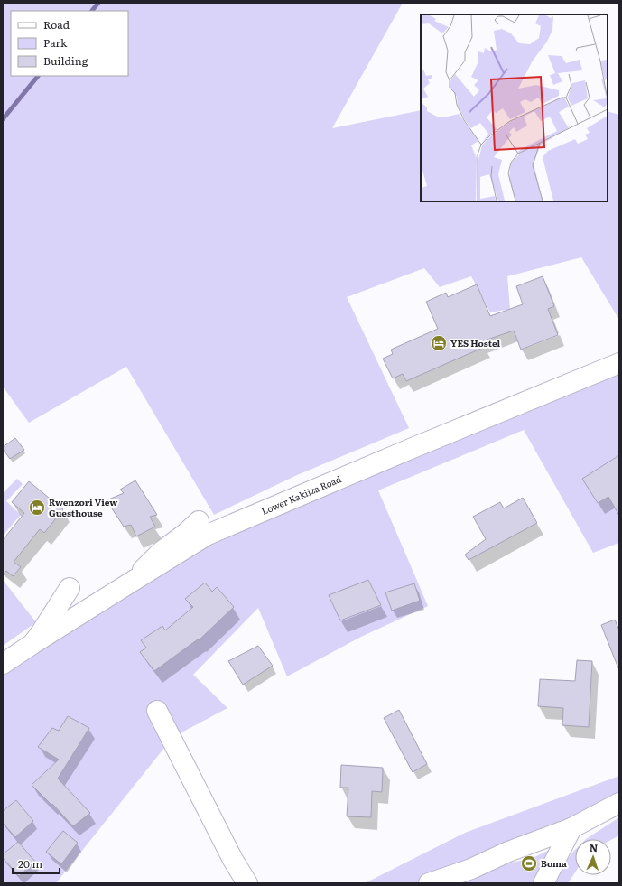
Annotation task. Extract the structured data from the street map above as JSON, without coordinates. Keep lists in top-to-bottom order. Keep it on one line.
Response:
{"streets":{"main road":["Lower Kakiiza Road"]},"places":{"hotel":["YES Hostel","Rwenzori View Guesthouse"],"sports":["Boma"]},"legend":["Road","Park","Building"],"scale_bar":"20 m","north":"top"}
